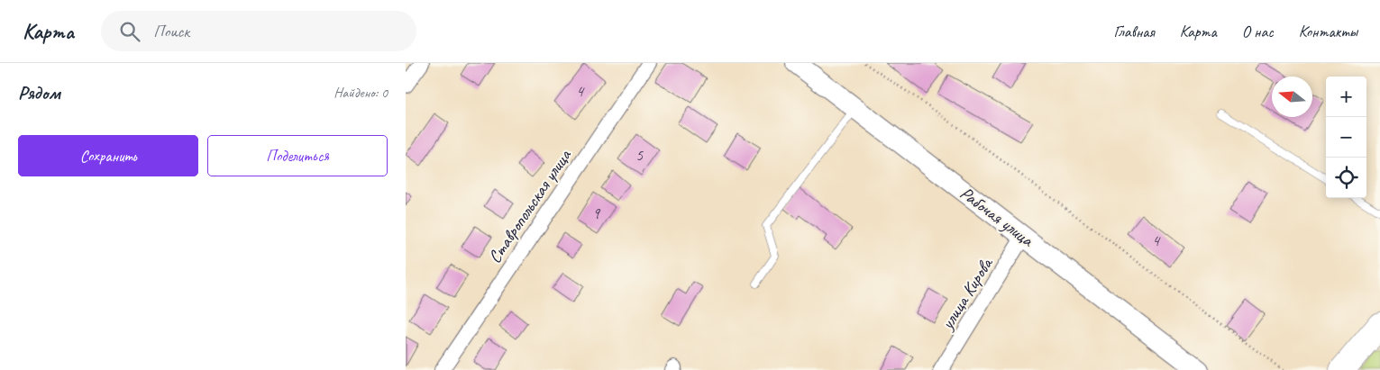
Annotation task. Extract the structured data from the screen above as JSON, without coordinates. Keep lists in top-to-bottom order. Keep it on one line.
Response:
{"streets":{"street":["Ставропольская улица","Рабочая улица","улица Кирова"]},"crossings":[["Рабочая улица","улица Кирова"]],"house_numbers":["4","5","9","4"],"north":"left","page":{"header":"Карта","search":"Поиск","nav":["Главная","Карта","О нас","Контакты"],"heading":["Рядом","Найдено: 0"],"map_buttons":["+","−"],"buttons":["Сохранить","Поделиться"]}}
